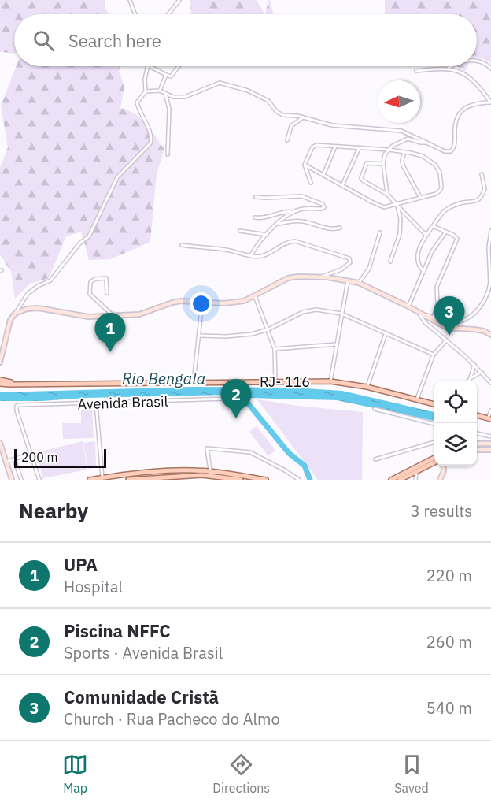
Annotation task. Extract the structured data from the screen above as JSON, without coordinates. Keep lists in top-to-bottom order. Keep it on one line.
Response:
{"streets":{"main road":["RJ- 116"],"street":["Avenida Brasil"]},"water":["Rio Bengala"],"scale_bar":"200 m","north":"left","page":{"search":"Search here","pins":["3","1","2"],"scale":"200 m","heading":["Nearby","3 results"],"list":[{"mark":"1","name":"UPA","note":"Hospital","value":"220 m"},{"mark":"2","name":"Piscina NFFC","note":"Sports · Avenida Brasil","value":"260 m"},{"mark":"3","name":"Comunidade Cristã","note":"Church · Rua Pacheco do Almo","value":"540 m"}],"nav":["Map","Directions","Saved"]}}
